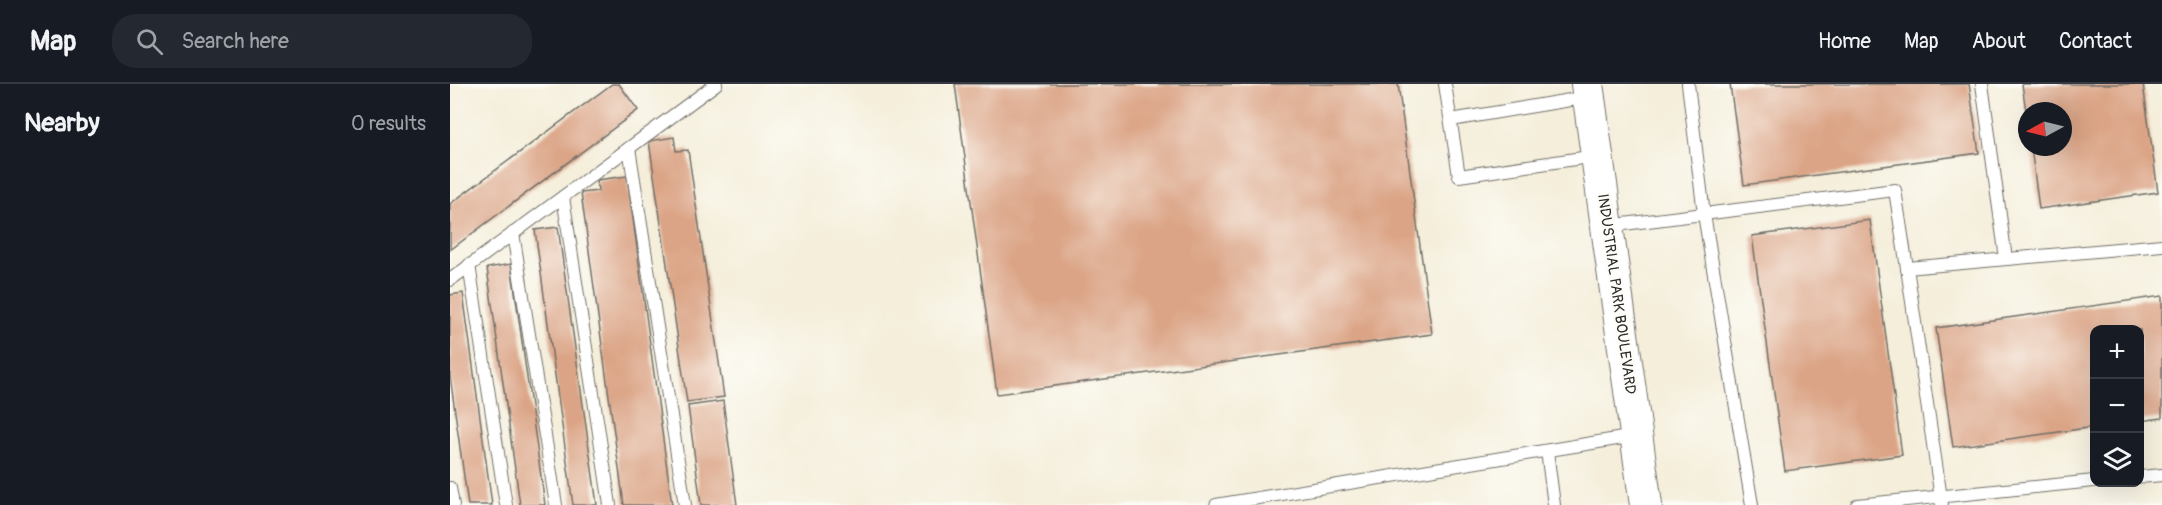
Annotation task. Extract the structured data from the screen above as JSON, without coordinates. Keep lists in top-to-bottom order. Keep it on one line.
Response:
{"streets":{"street":["INDUSTRIAL PARK BOULEVARD"]},"north":"left","page":{"header":"Map","search":"Search here","nav":["Home","Map","About","Contact"],"heading":["Nearby","0 results"],"map_buttons":["+","−"]}}
